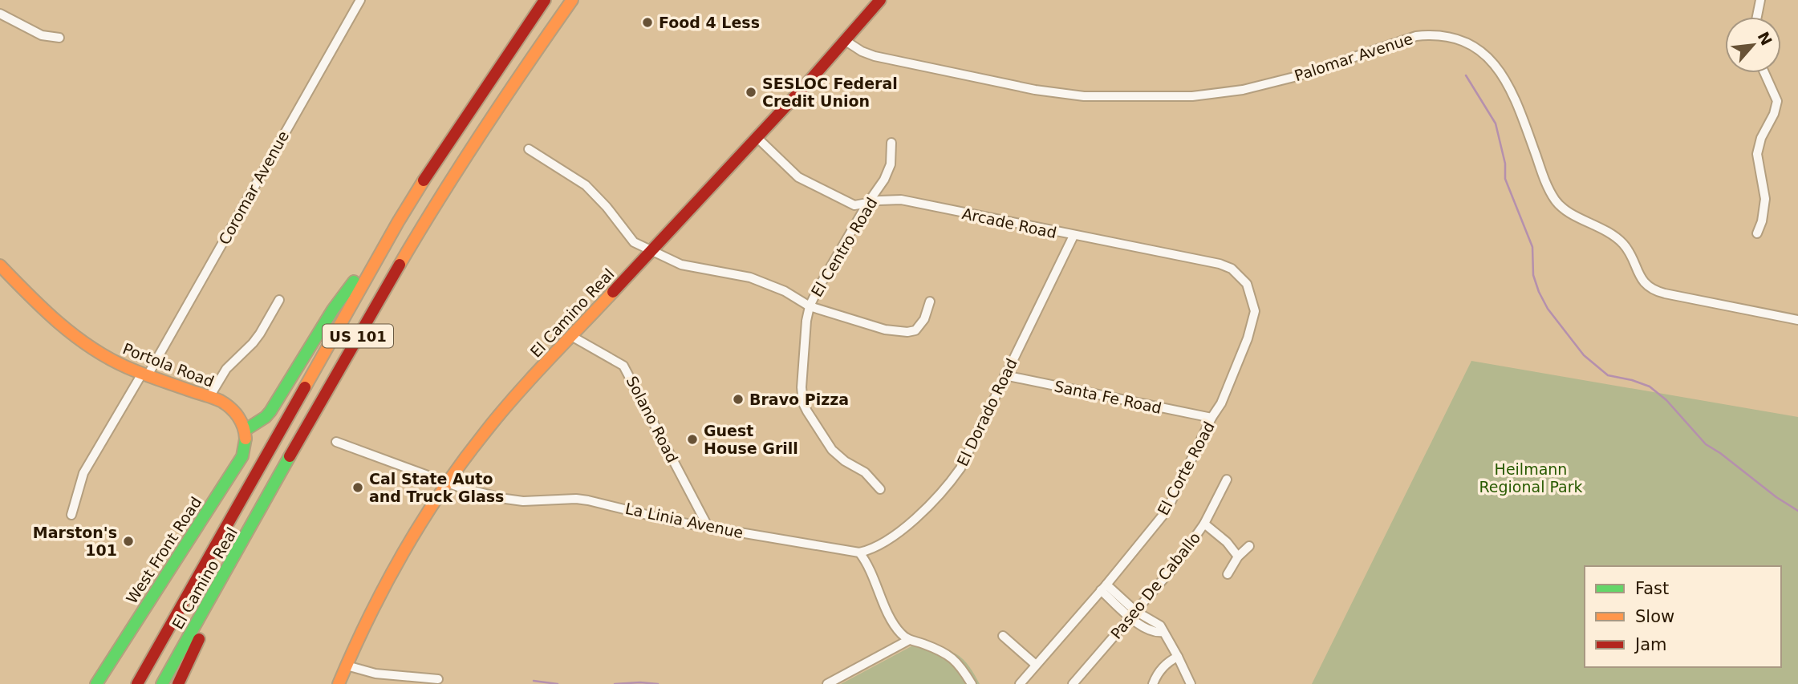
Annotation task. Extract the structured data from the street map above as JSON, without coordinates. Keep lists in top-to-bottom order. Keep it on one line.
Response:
{"streets":{"main road":["El Camino Real","US 101","Portola Road","West Front Road"],"street":["Palomar Avenue","Coromar Avenue","Arcade Road","El Centro Road","Santa Fe Road","El Dorado Road","Solano Road","El Corte Road","La Linia Avenue","Paseo De Caballo"]},"crossings":[["Palomar Avenue","El Camino Real"],["Coromar Avenue","Portola Road"],["Arcade Road","El Centro Road"],["Arcade Road","El Camino Real"],["Arcade Road","El Dorado Road"],["Arcade Road","El Corte Road"],["El Camino Real","Solano Road"],["El Camino Real","La Linia Avenue"],["Portola Road","West Front Road"],["Santa Fe Road","El Dorado Road"],["Santa Fe Road","El Corte Road"],["El Dorado Road","La Linia Avenue"],["Solano Road","La Linia Avenue"]],"parks":["Heilmann Regional Park"],"places":["Food 4 Less","SESLOC Federal Credit Union","Bravo Pizza","Guest House Grill","Cal State Auto and Truck Glass","Marston's 101"],"legend":["Fast","Slow","Jam"],"north":"top right"}
